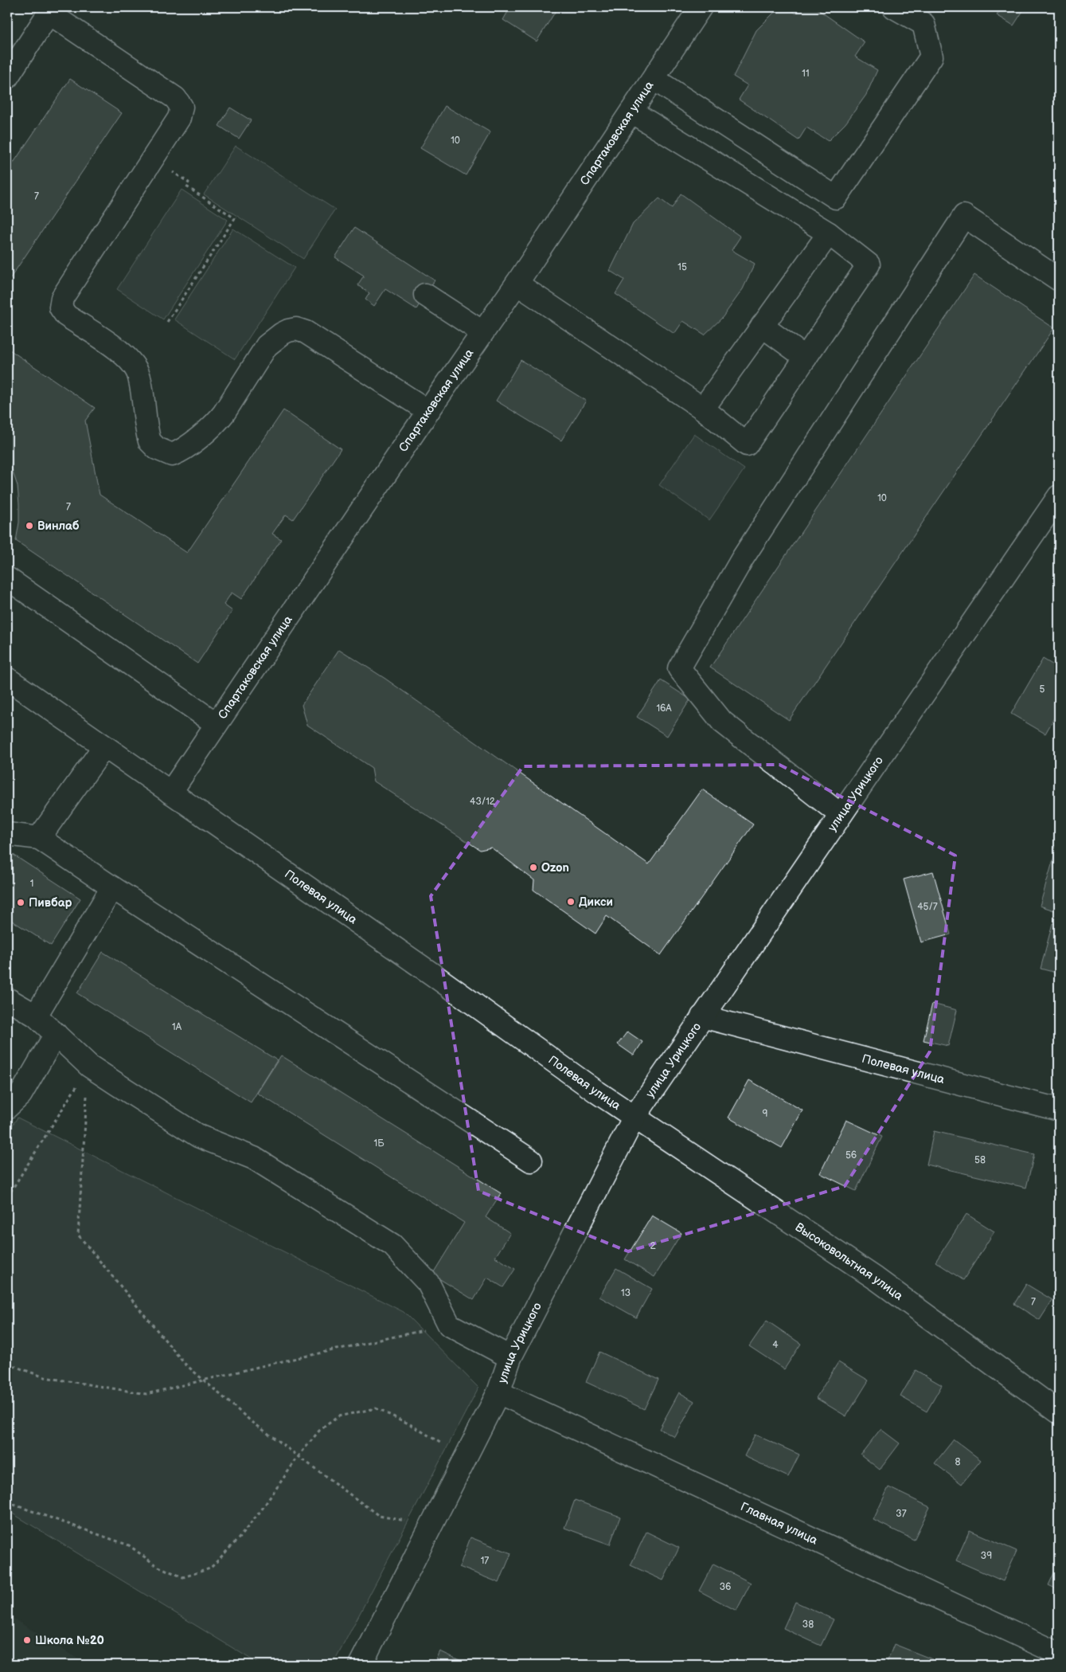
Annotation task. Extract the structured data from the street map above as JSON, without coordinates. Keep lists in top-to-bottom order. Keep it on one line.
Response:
{"streets":{"street":["Спартаковская улица","улица Урицкого","Полевая улица","Высоковольтная улица","Главная улица"]},"crossings":[["Спартаковская улица","Полевая улица"],["улица Урицкого","Полевая улица"],["улица Урицкого","Высоковольтная улица"],["улица Урицкого","Главная улица"],["Полевая улица","Высоковольтная улица"]],"places":["Винлаб","Ozon","Дикси","Пивбар","Школа №20"],"house_numbers":["11","10","7","15","10","7","5","16А","43/12","1","45/7","1А","9","1Б","56","58","2","13","7","4","8","37","39","17","36","38"]}
